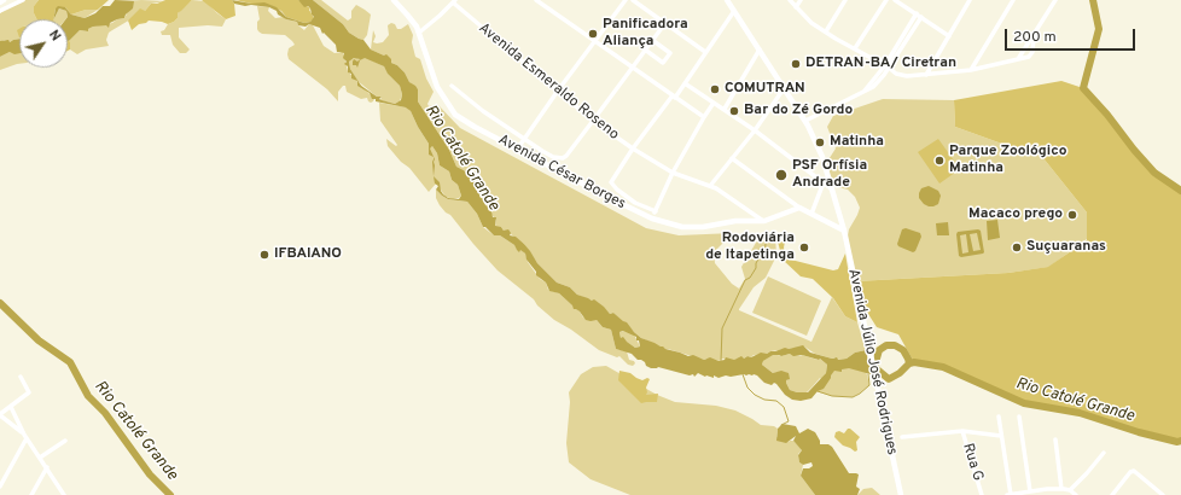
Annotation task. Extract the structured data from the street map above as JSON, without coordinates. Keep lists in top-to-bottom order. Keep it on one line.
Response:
{"streets":{"street":["Avenida Esmeraldo Roseno","Avenida César Borges","Avenida Júlio José Rodrigues","Rua G"]},"crossings":[["Avenida Esmeraldo Roseno","Avenida César Borges"]],"water":["Rio Catolé Grande"],"places":["Panificadora Aliança","DETRAN-BA/ Ciretran","COMUTRAN","Bar do Zé Gordo","Matinha","Parque Zoológico Matinha","PSF Orfísia Andrade","Macaco prego","Rodoviária de Itapetinga","Suçuaranas","IFBAIANO"],"scale_bar":"200 m","north":"top right"}
